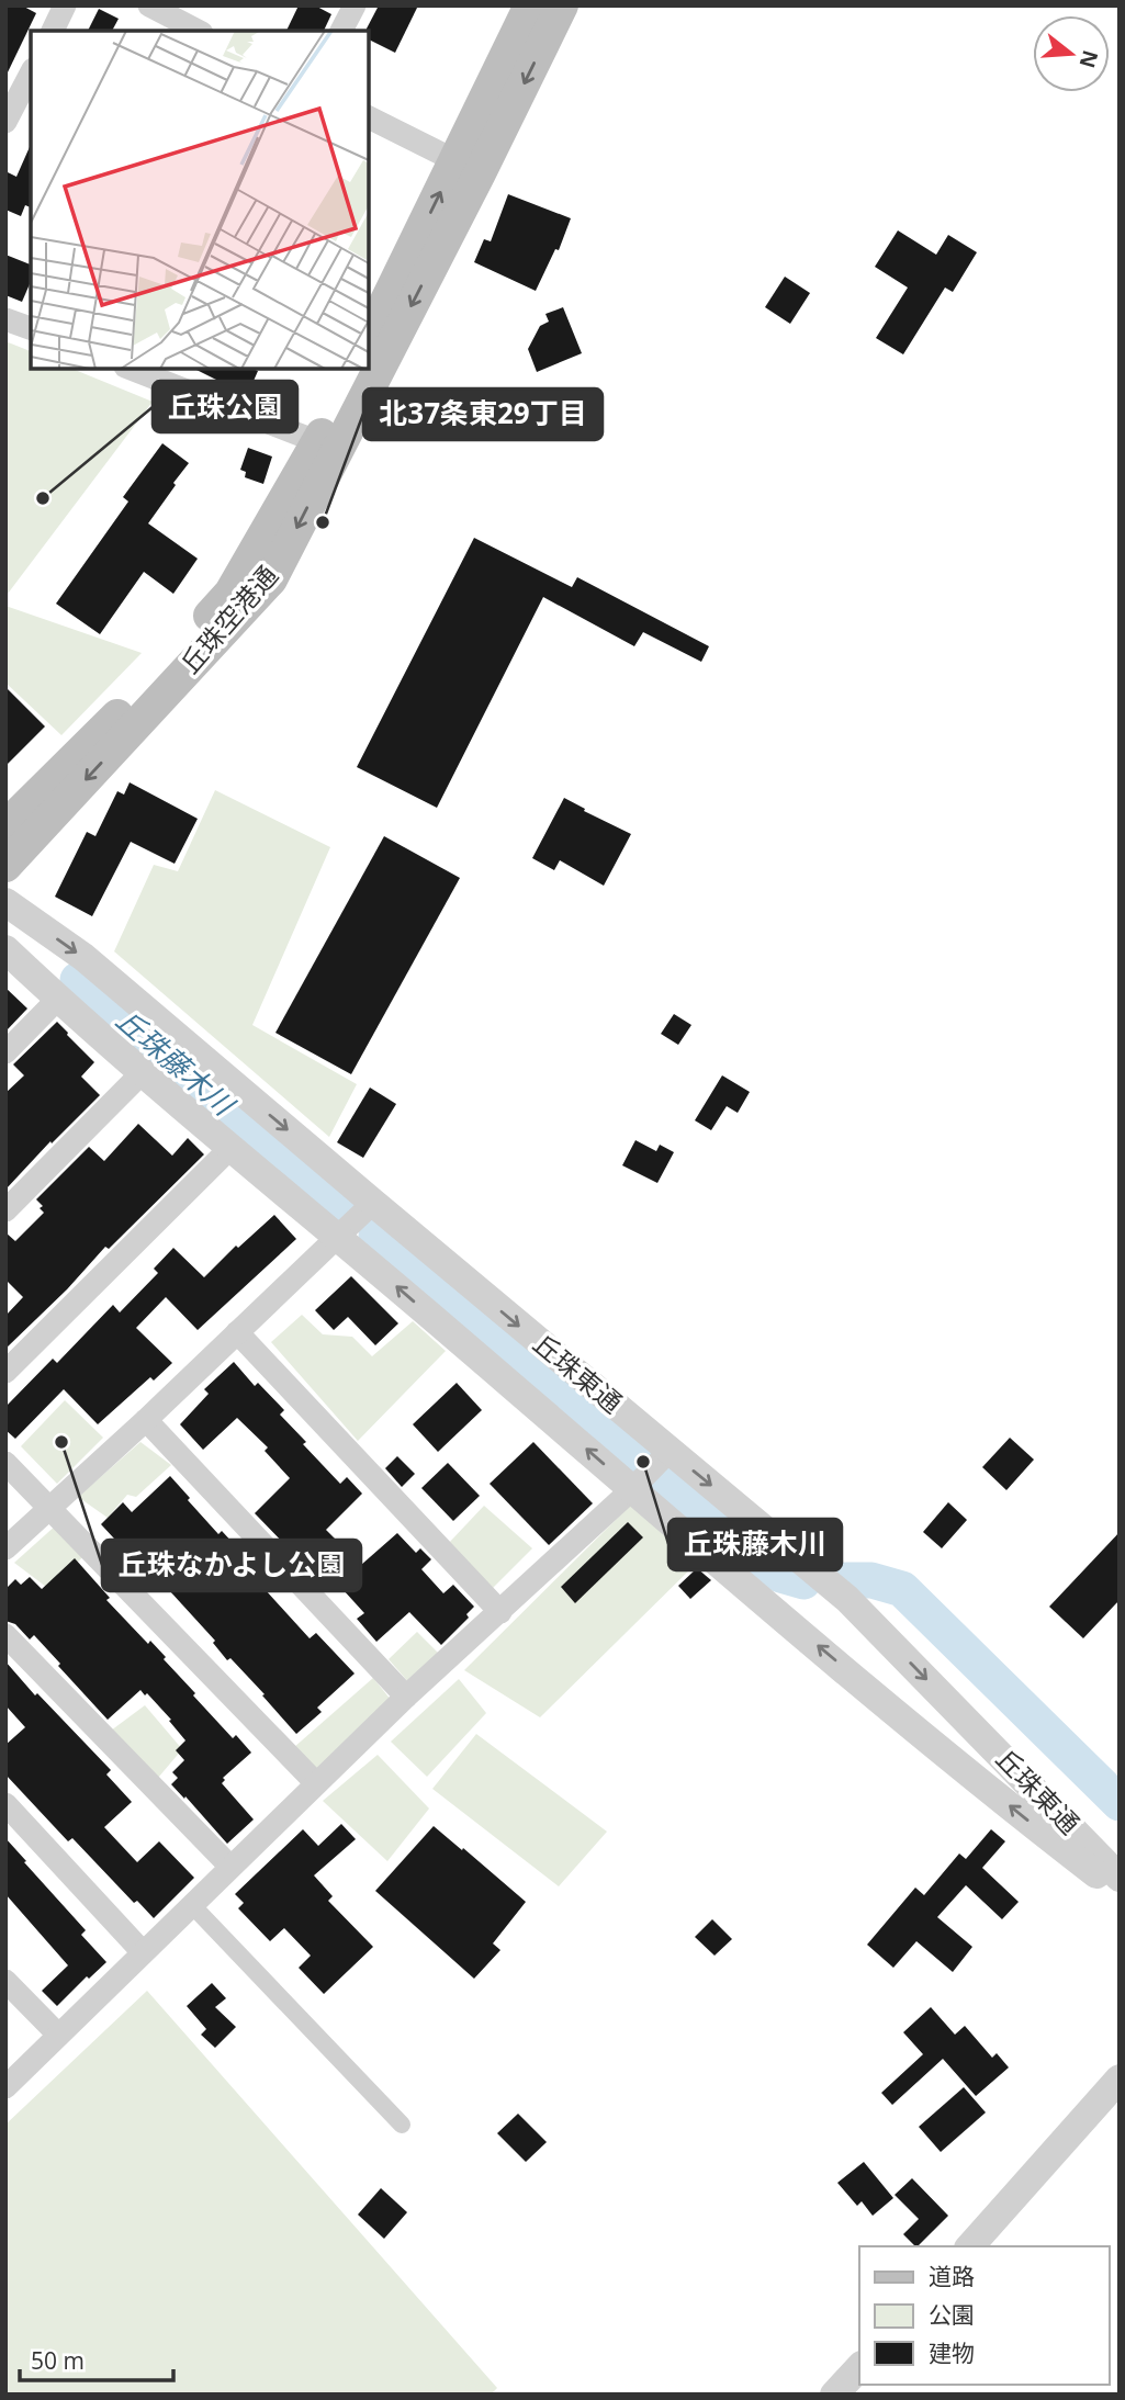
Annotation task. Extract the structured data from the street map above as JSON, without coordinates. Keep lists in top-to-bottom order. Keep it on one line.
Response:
{"streets":{"main road":["丘珠空港通"],"street":["丘珠東通"]},"water":["丘珠藤木川"],"places":["丘珠公園","北37条東29丁目","丘珠なかよし公園","丘珠藤木川"],"legend":["道路","公園","建物"],"scale_bar":"50 m","north":"right"}
